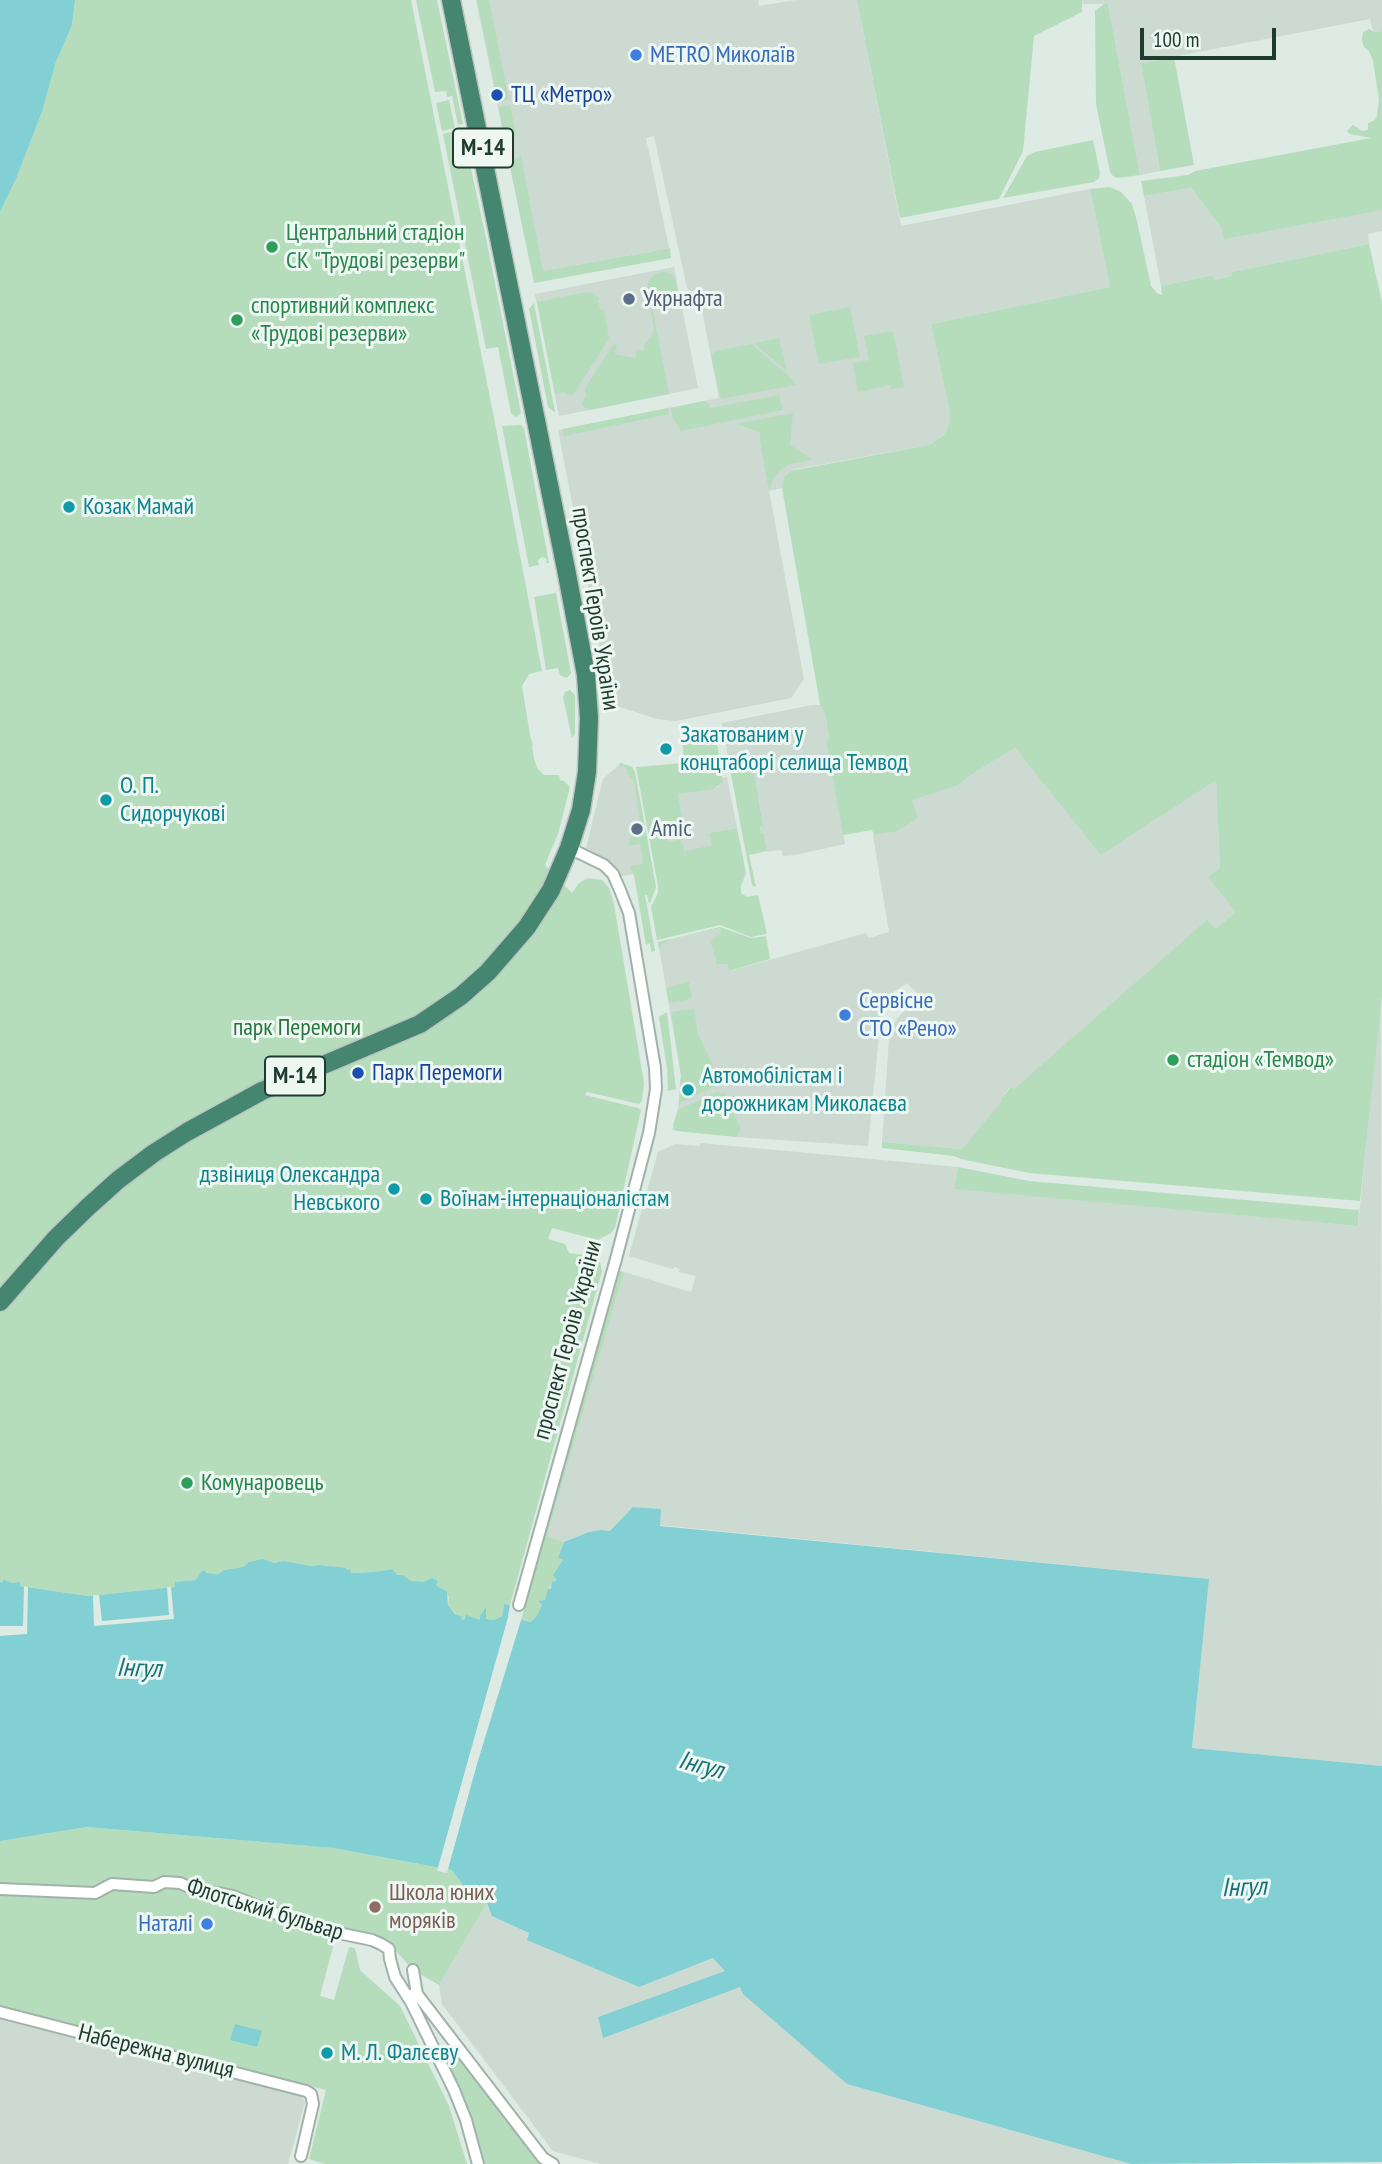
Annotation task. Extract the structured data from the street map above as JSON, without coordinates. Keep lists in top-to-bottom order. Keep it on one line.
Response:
{"streets":{"highway":["М-14","проспект Героїв України"],"street":["Флотський бульвар","Набережна вулиця"]},"crossings":[["М-14","проспект Героїв України"]],"water":["Інгул"],"parks":["парк Перемоги"],"places":["METRO Миколаїв","ТЦ «Метро»","Центральний стадіон СК \"Трудові резерви\"","Укрнафта","спортивний комплекс «Трудові резерви»","Козак Мамай","Закатованим у концтаборі селища Темвод","О. П. Сидорчукові","Amic","Сервісне СТО «Рено»","стадіон «Темвод»","Парк Перемоги","Автомобілістам і дорожникам Миколаєва","дзвіниця Олександра Невського","Воїнам-інтернаціоналістам","Комунаровець","Школа юних моряків","Наталі","М. Л. Фалєєву"],"scale_bar":"100 m"}
